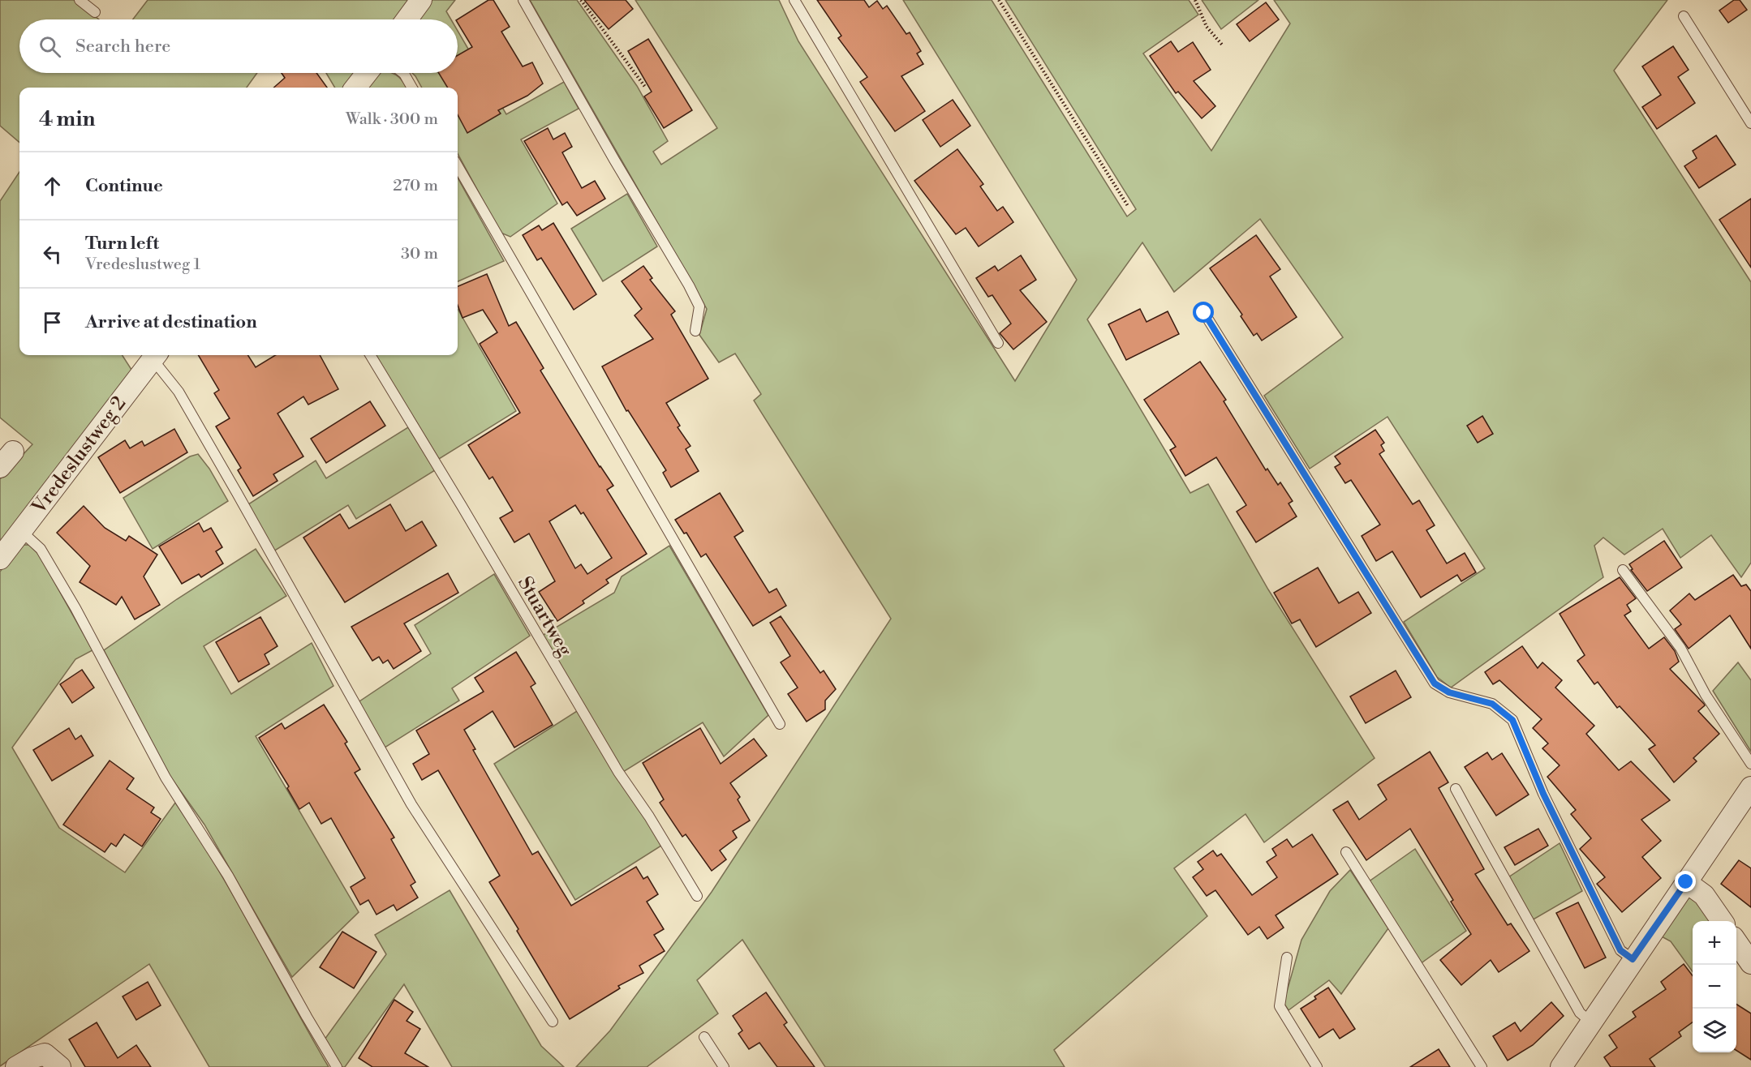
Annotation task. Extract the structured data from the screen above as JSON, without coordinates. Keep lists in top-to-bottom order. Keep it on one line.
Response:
{"streets":{"street":["Vredeslustweg 2"],"lane":["Stuartweg"]},"page":{"search":"Search here","heading":["4 min","Walk · 300 m"],"list":[["Continue","270 m"],["Turn left","Vredeslustweg 1","30 m"],"Arrive at destination"],"map_buttons":["+","−"]}}
